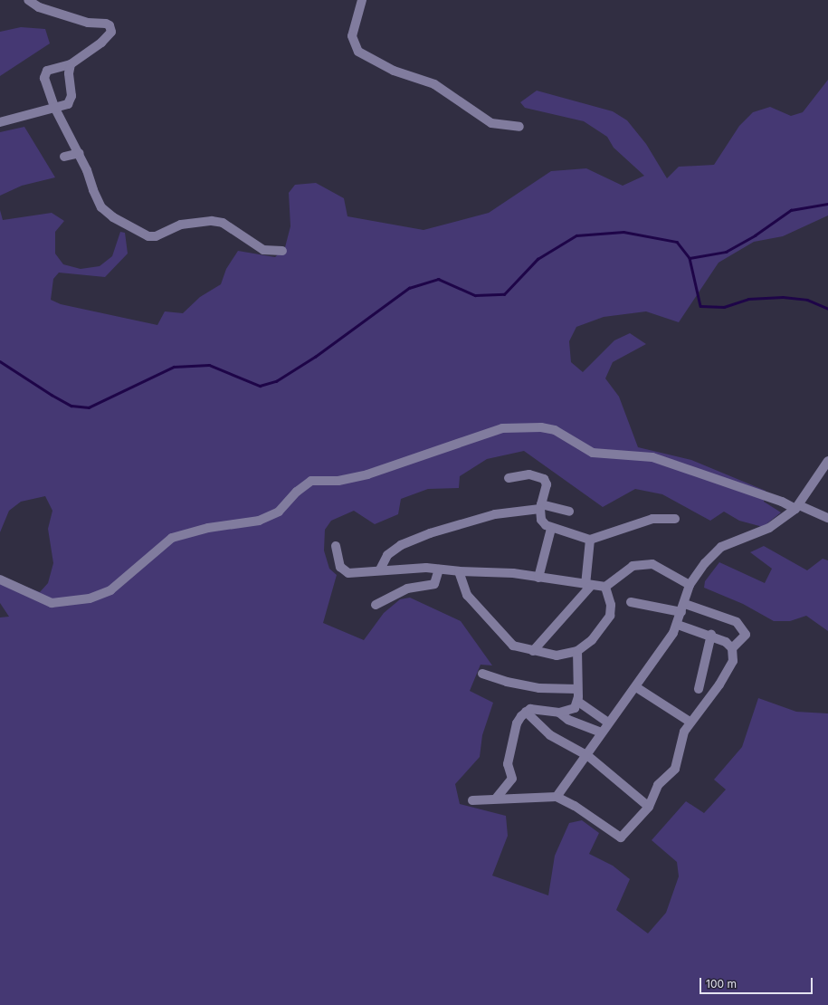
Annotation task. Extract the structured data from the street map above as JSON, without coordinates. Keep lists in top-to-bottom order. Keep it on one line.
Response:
{"scale_bar":"100 m"}
